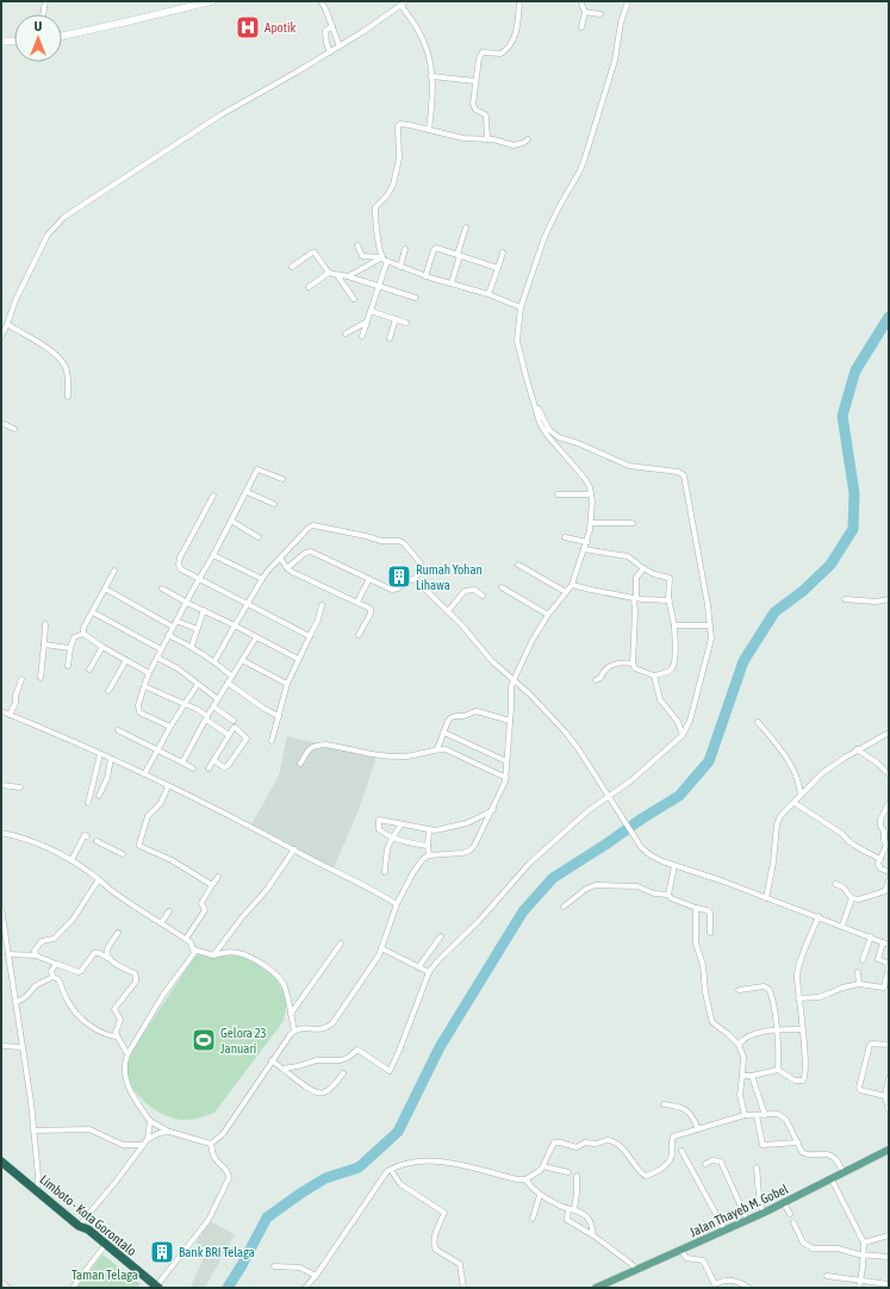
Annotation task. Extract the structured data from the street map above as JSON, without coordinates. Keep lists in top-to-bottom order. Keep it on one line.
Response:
{"streets":{"highway":["Limboto - Kota Gorontalo"],"main road":["Jalan Thayeb M. Gobel"]},"parks":["Taman Telaga"],"places":{"hospital":["Apotik"],"building":["Rumah Yohan Lihawa","Bank BRI Telaga"],"sports":["Gelora 23 Januari"]},"north":"top"}
